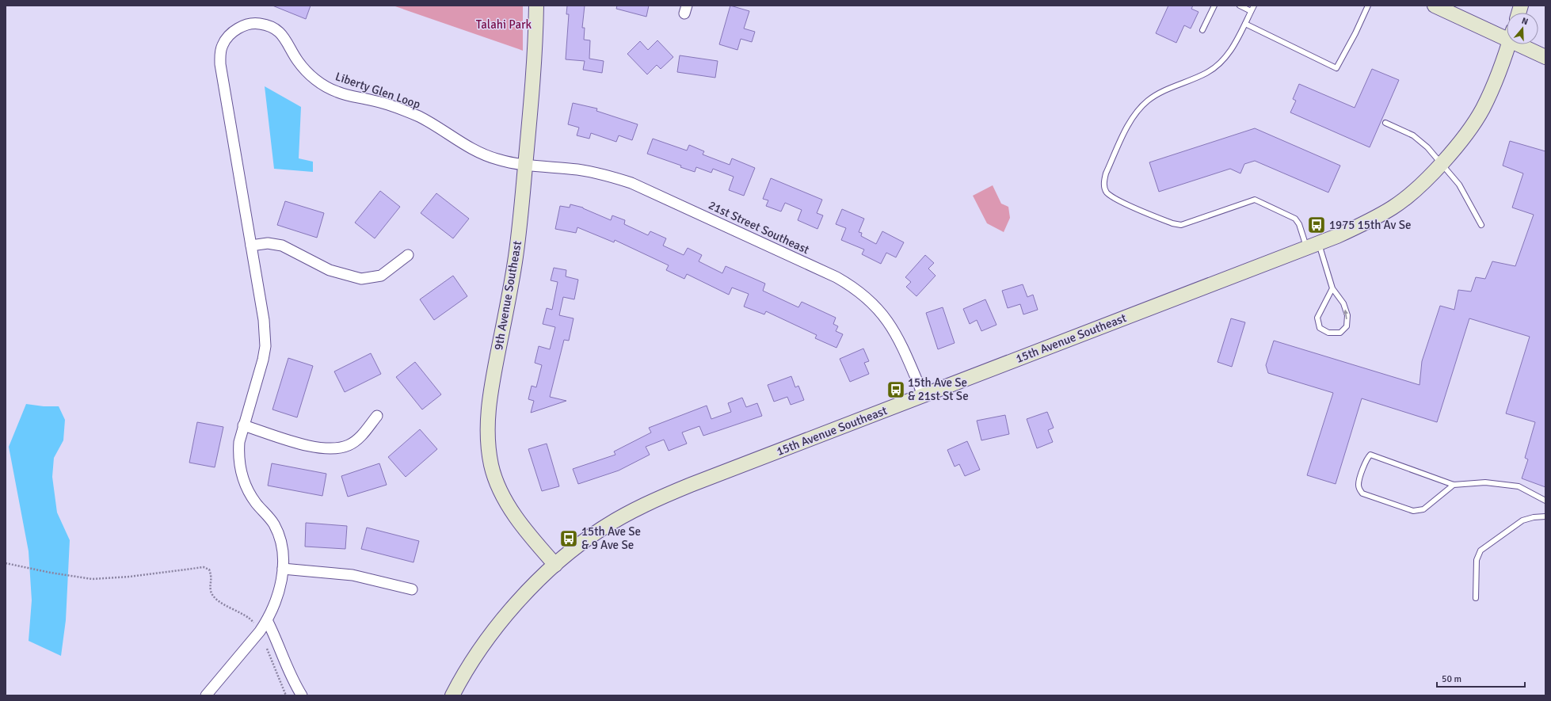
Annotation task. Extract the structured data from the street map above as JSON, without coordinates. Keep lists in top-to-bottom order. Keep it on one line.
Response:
{"streets":{"main road":["9th Avenue Southeast","15th Avenue Southeast"],"street":["Liberty Glen Loop","21st Street Southeast"]},"crossings":[["Liberty Glen Loop","21st Street Southeast"],["Liberty Glen Loop","9th Avenue Southeast"],["21st Street Southeast","9th Avenue Southeast"],["21st Street Southeast","15th Avenue Southeast"],["9th Avenue Southeast","15th Avenue Southeast"]],"parks":["Talahi Park"],"places":{"bus stop":["1975 15th Av Se","15th Ave Se & 21st St Se","15th Ave Se & 9 Ave Se"]},"scale_bar":"50 m","north":"top"}
